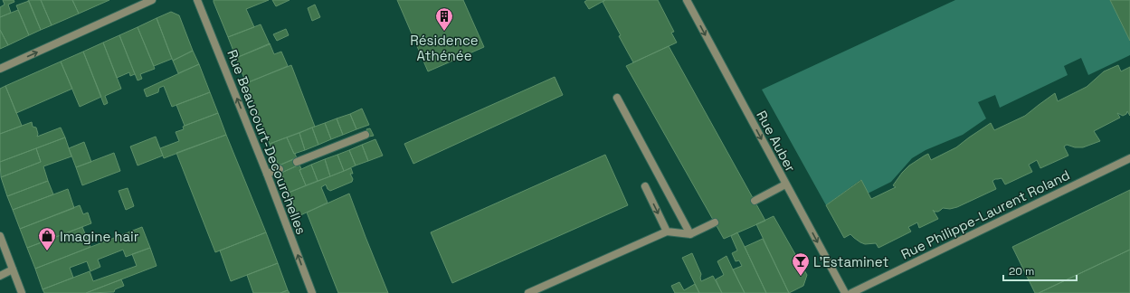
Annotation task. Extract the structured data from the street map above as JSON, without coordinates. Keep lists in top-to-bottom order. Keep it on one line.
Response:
{"streets":{"street":["Rue Auber","Rue Beaucourt-Decourchelles","Rue Philippe-Laurent Roland"]},"one_way":["Rue Auber","Rue Beaucourt-Decourchelles"],"places":{"building":["Résidence Athénée"],"shop":["Imagine hair"],"bar":["L'Estaminet"]},"scale_bar":"20 m"}
